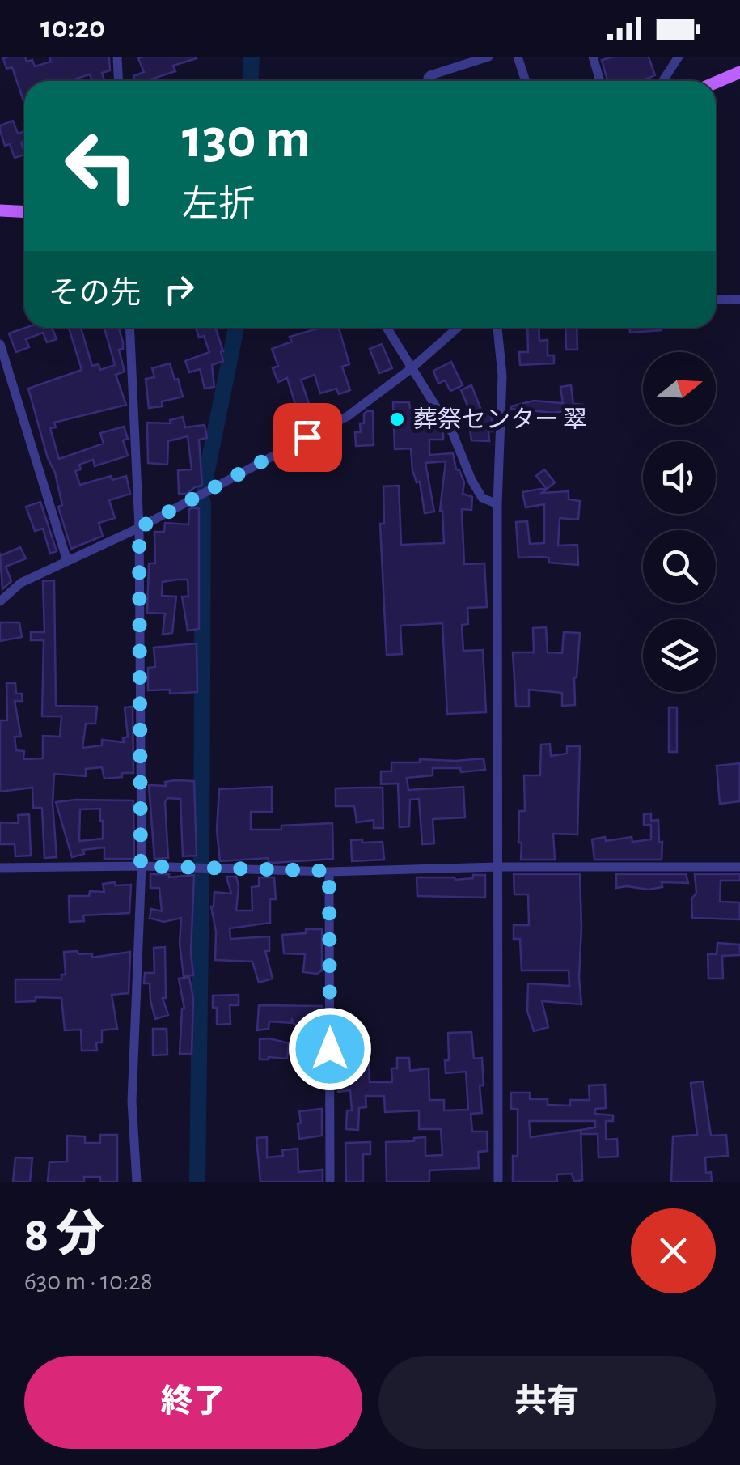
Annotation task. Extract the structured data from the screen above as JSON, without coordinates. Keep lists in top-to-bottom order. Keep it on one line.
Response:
{"places":["葬祭センター 翠"],"north":"right","page":{"status":"10:20","turn":["130 m","左折"],"then":"その先","heading":["8 分","630 m · 10:28"],"buttons":["終了","共有"]}}
